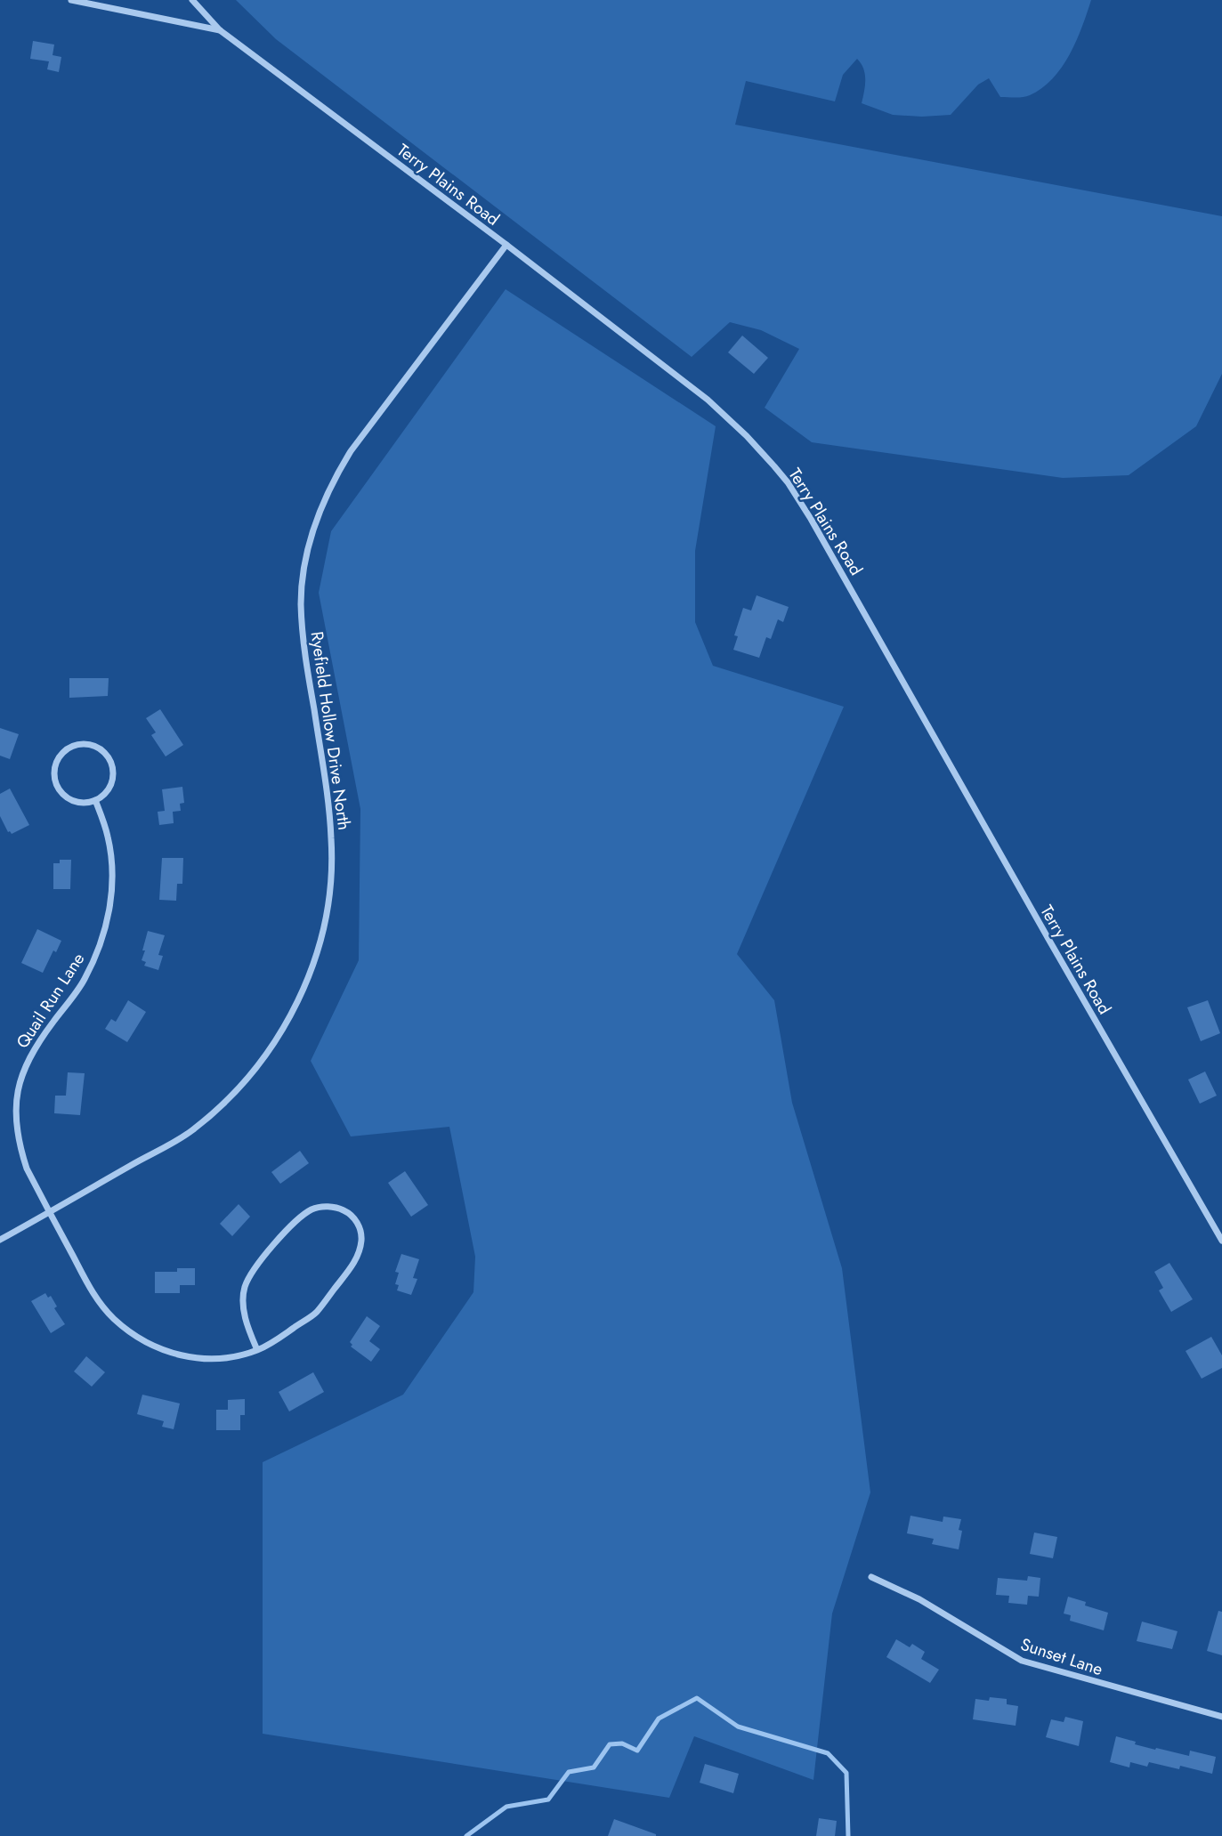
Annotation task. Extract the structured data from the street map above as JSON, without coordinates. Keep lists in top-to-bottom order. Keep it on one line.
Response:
{"streets":{"street":["Terry Plains Road","Ryefield Hollow Drive North","Quail Run Lane","Sunset Lane"]},"crossings":[["Terry Plains Road","Ryefield Hollow Drive North"],["Ryefield Hollow Drive North","Quail Run Lane"]]}
